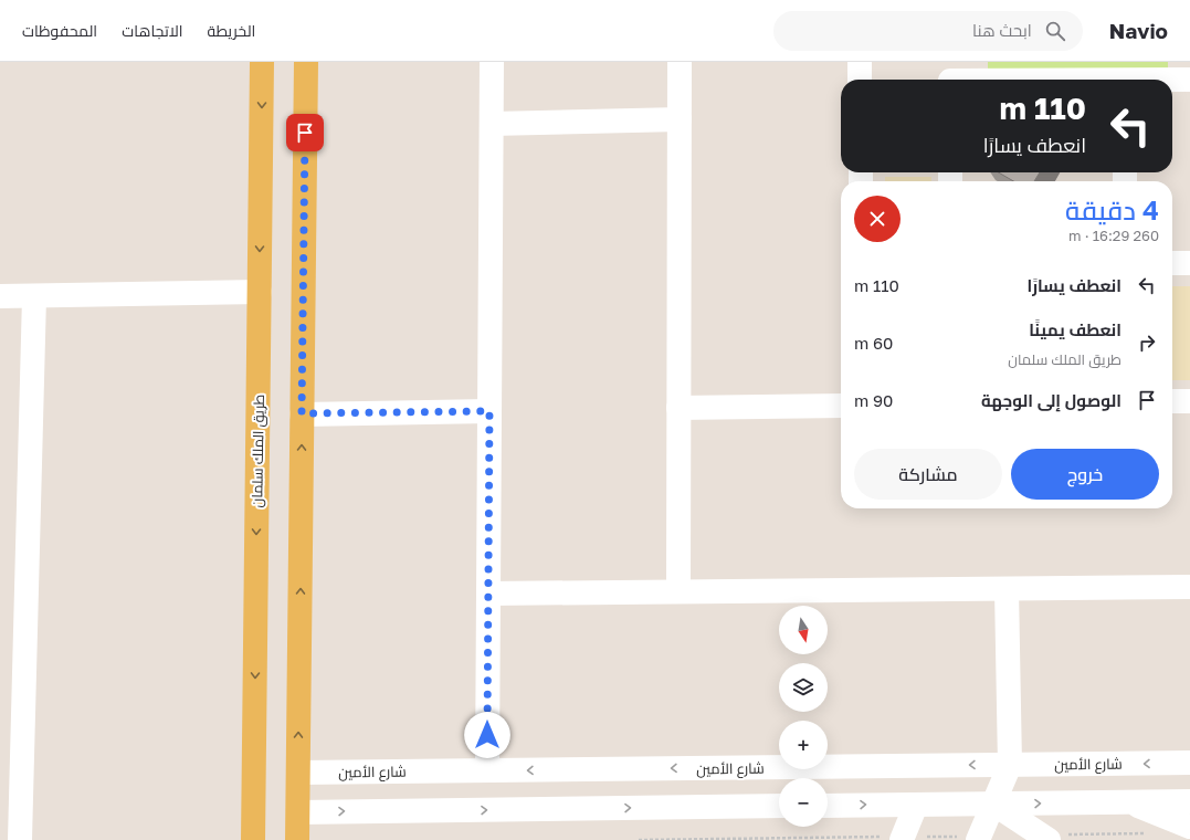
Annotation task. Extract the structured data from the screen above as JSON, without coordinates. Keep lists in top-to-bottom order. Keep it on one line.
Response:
{"streets":{"main road":["طريق الملك سلمان"],"street":["شارع الأمين"]},"north":"bottom","page":{"header":"Navio","search":"ابحث هنا","nav":["الخريطة","الاتجاهات","المحفوظات"],"turn":["110 m","انعطف يسارًا"],"heading":["4 دقيقة","260 m · 16:29"],"list":[{"name":"انعطف يسارًا","value":"110 m"},{"name":"انعطف يمينًا","note":"طريق الملك سلمان","value":"60 m"},{"name":"الوصول إلى الوجهة","value":"90 m"}],"buttons":["خروج","مشاركة"],"map_buttons":["+","−"]}}
